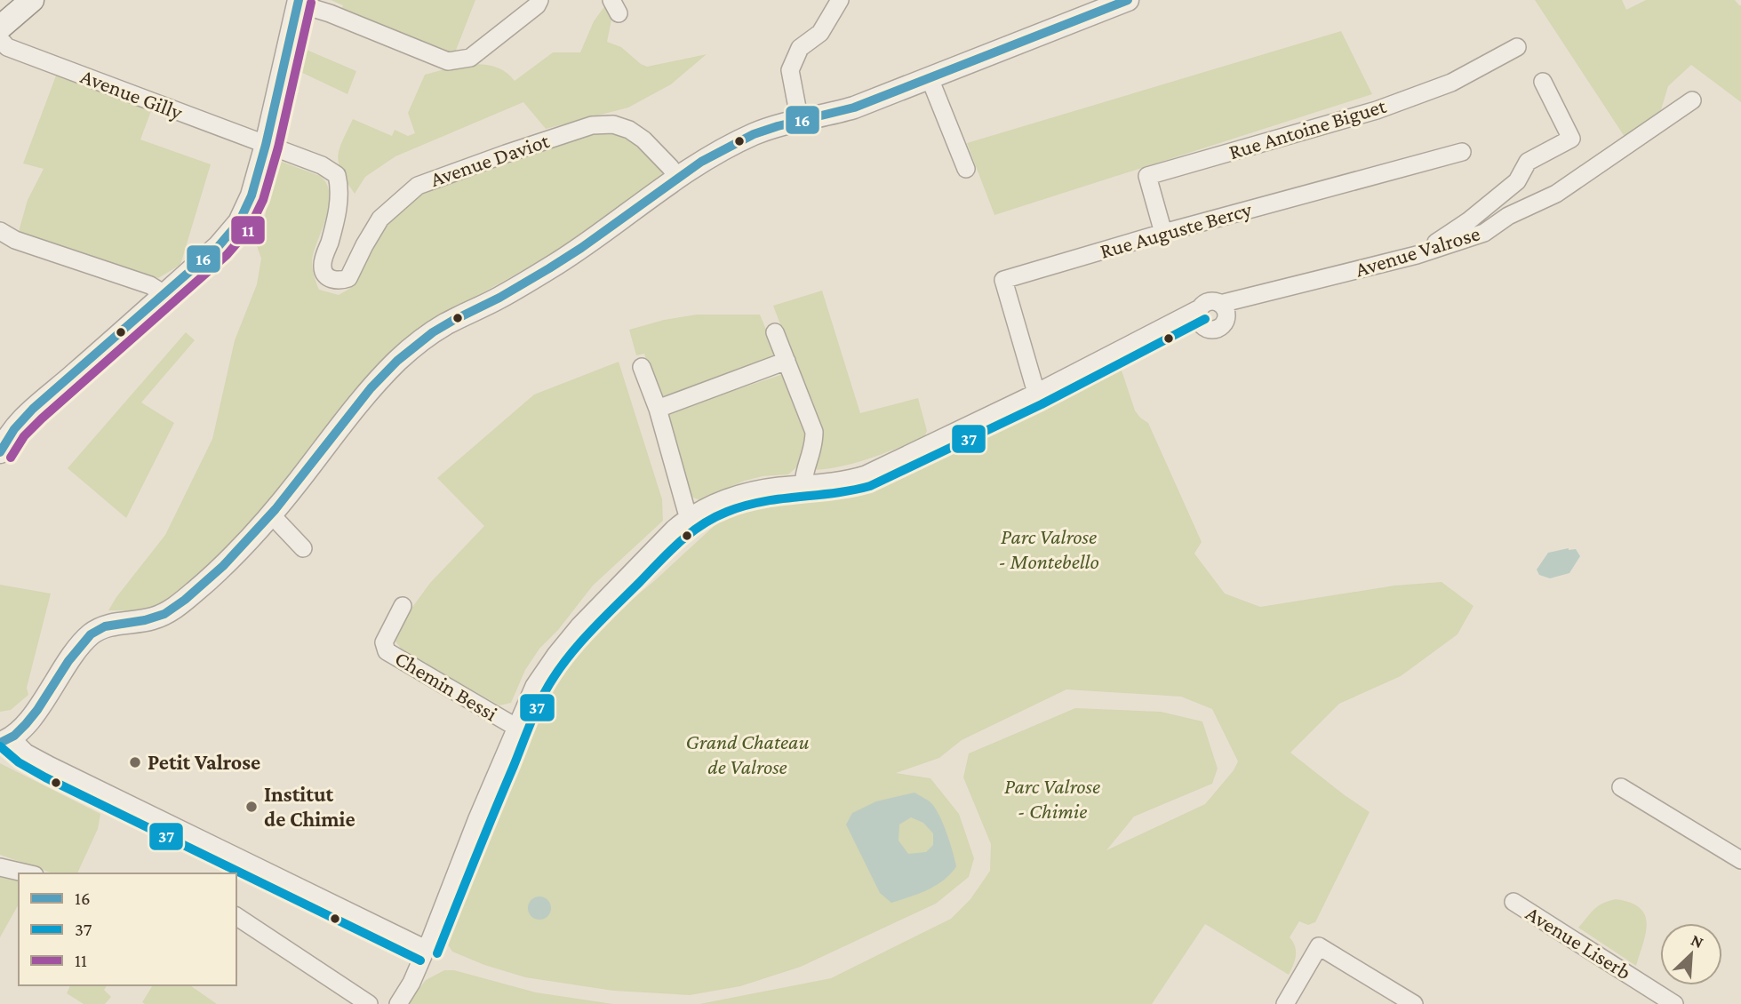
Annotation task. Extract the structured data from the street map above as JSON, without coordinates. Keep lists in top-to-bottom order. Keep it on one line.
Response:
{"streets":{"street":["Avenue Gilly","Rue Antoine Biguet","Avenue Daviot","Rue Auguste Bercy","Avenue Valrose","Chemin Bessi","Avenue Liserb"]},"crossings":[["Avenue Gilly","Avenue Daviot"],["Rue Antoine Biguet","Rue Auguste Bercy"],["Rue Auguste Bercy","Avenue Valrose"],["Avenue Valrose","Chemin Bessi"]],"parks":["Parc Valrose - Montebello","Grand Chateau de Valrose","Parc Valrose - Chimie"],"places":["Petit Valrose","Institut de Chimie"],"lines":["transit line 16","transit line 11","transit line 37"],"legend":["16","37","11"],"north":"top right"}
